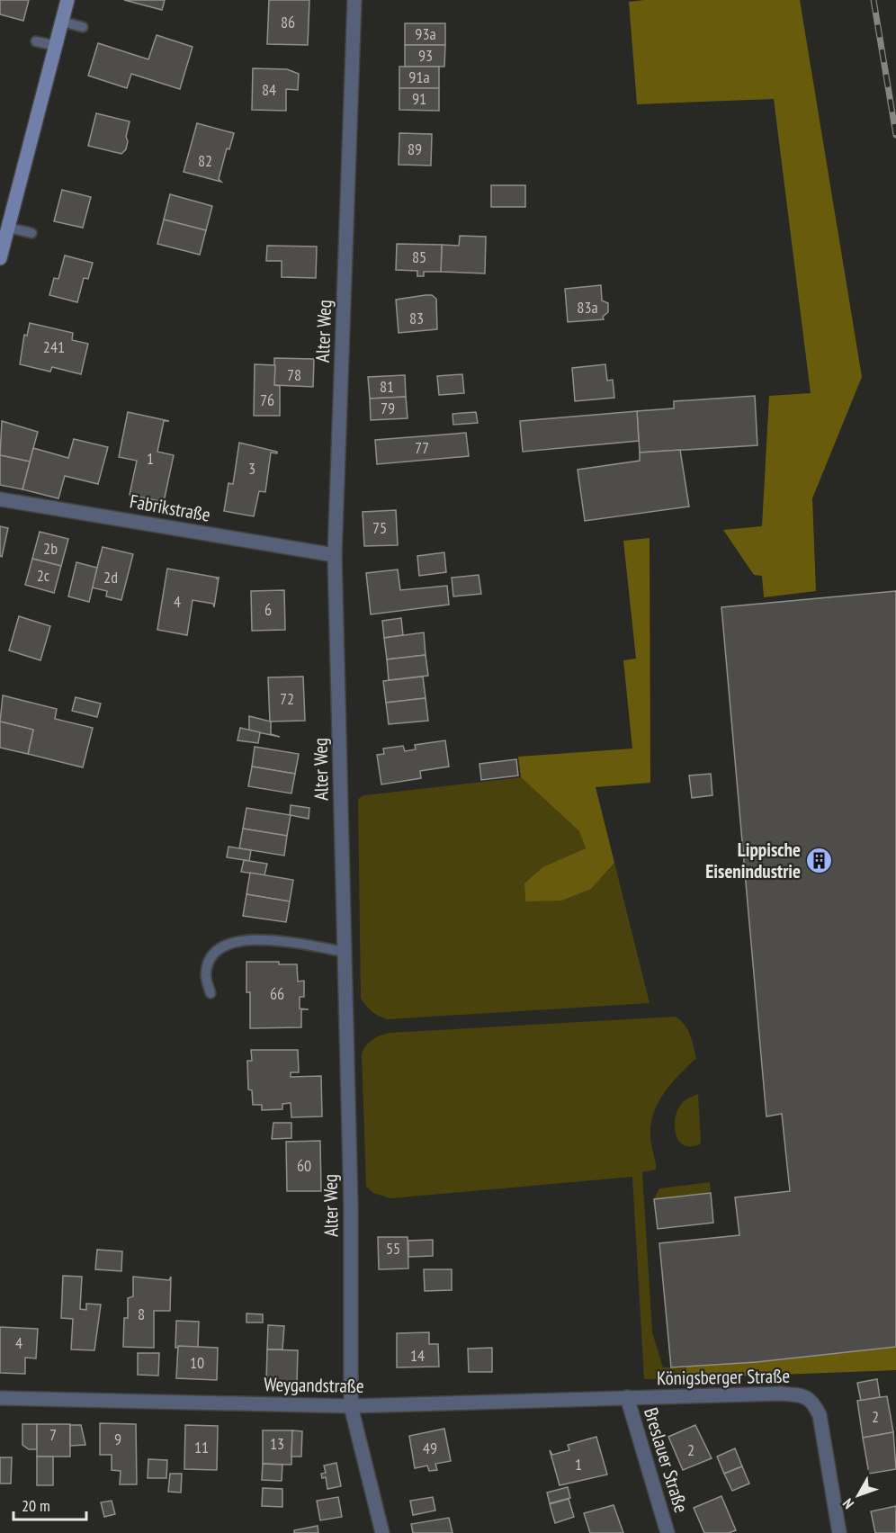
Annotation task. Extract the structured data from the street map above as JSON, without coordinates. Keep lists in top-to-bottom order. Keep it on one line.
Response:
{"streets":{"street":["Alter Weg","Fabrikstraße","Königsberger Straße","Weygandstraße","Breslauer Straße"]},"crossings":[["Alter Weg","Fabrikstraße"],["Alter Weg","Weygandstraße"],["Königsberger Straße","Weygandstraße"],["Königsberger Straße","Breslauer Straße"],["Weygandstraße","Breslauer Straße"]],"places":{"building":["Lippische Eisenindustrie"]},"house_numbers":["86","93a","93","91a","84","91","89","82","85","83a","83","241","78","81","76","79","77","1","3","75","2b","2c","2d","4","6","72","66","60","55","8","4","14","10","2","7","9","13","11","49","2","1"],"scale_bar":"20 m","north":"bottom left"}
